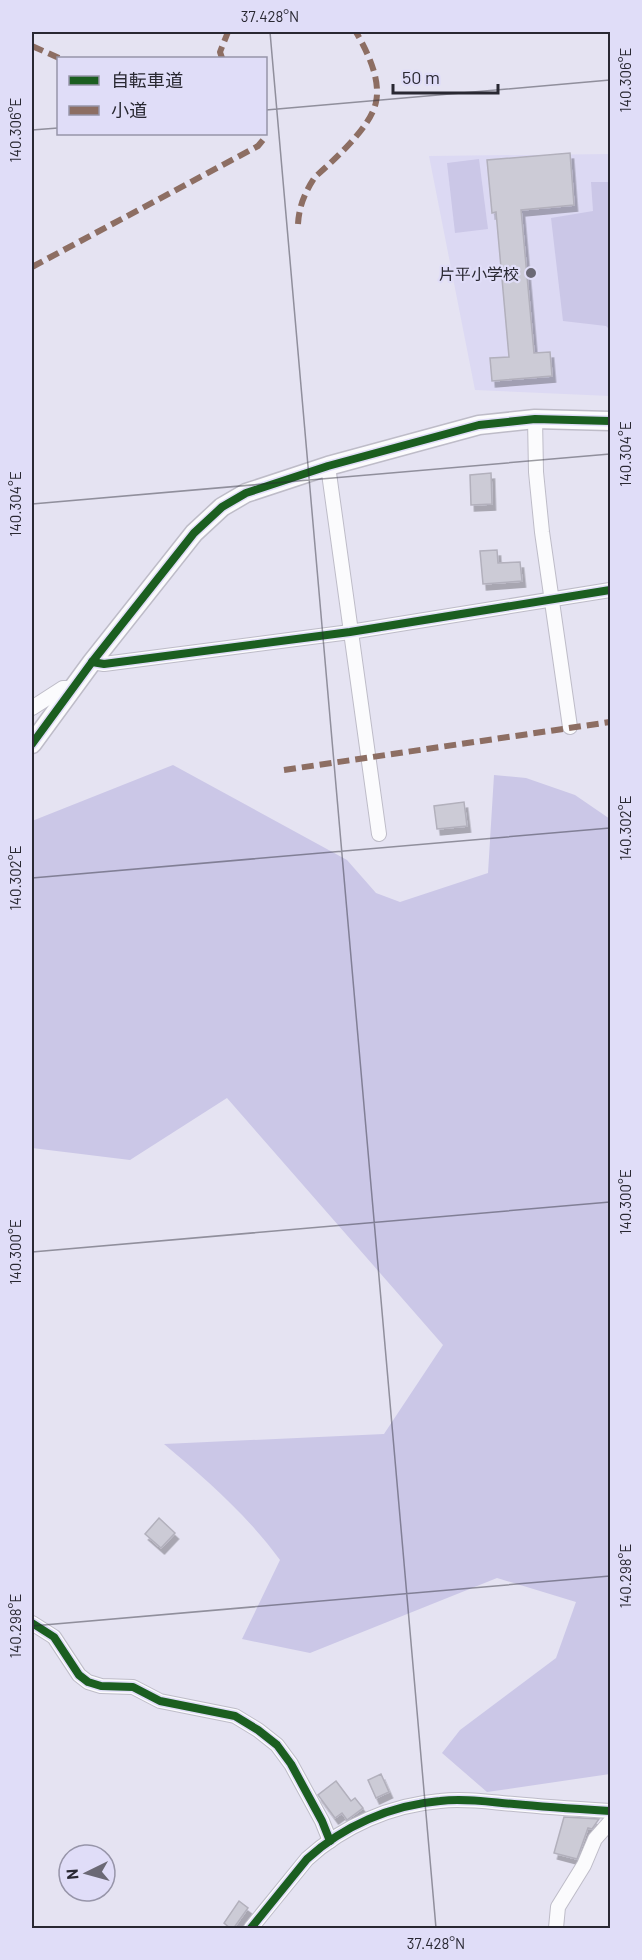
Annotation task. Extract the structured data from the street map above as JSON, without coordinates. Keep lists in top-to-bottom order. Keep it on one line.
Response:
{"places":["片平小学校"],"legend":["自転車道","小道"],"scale_bar":"50 m","north":"left","coordinates":["37.428°N","140.306°E","140.304°E","140.302°E","140.300°E","140.298°E"]}
